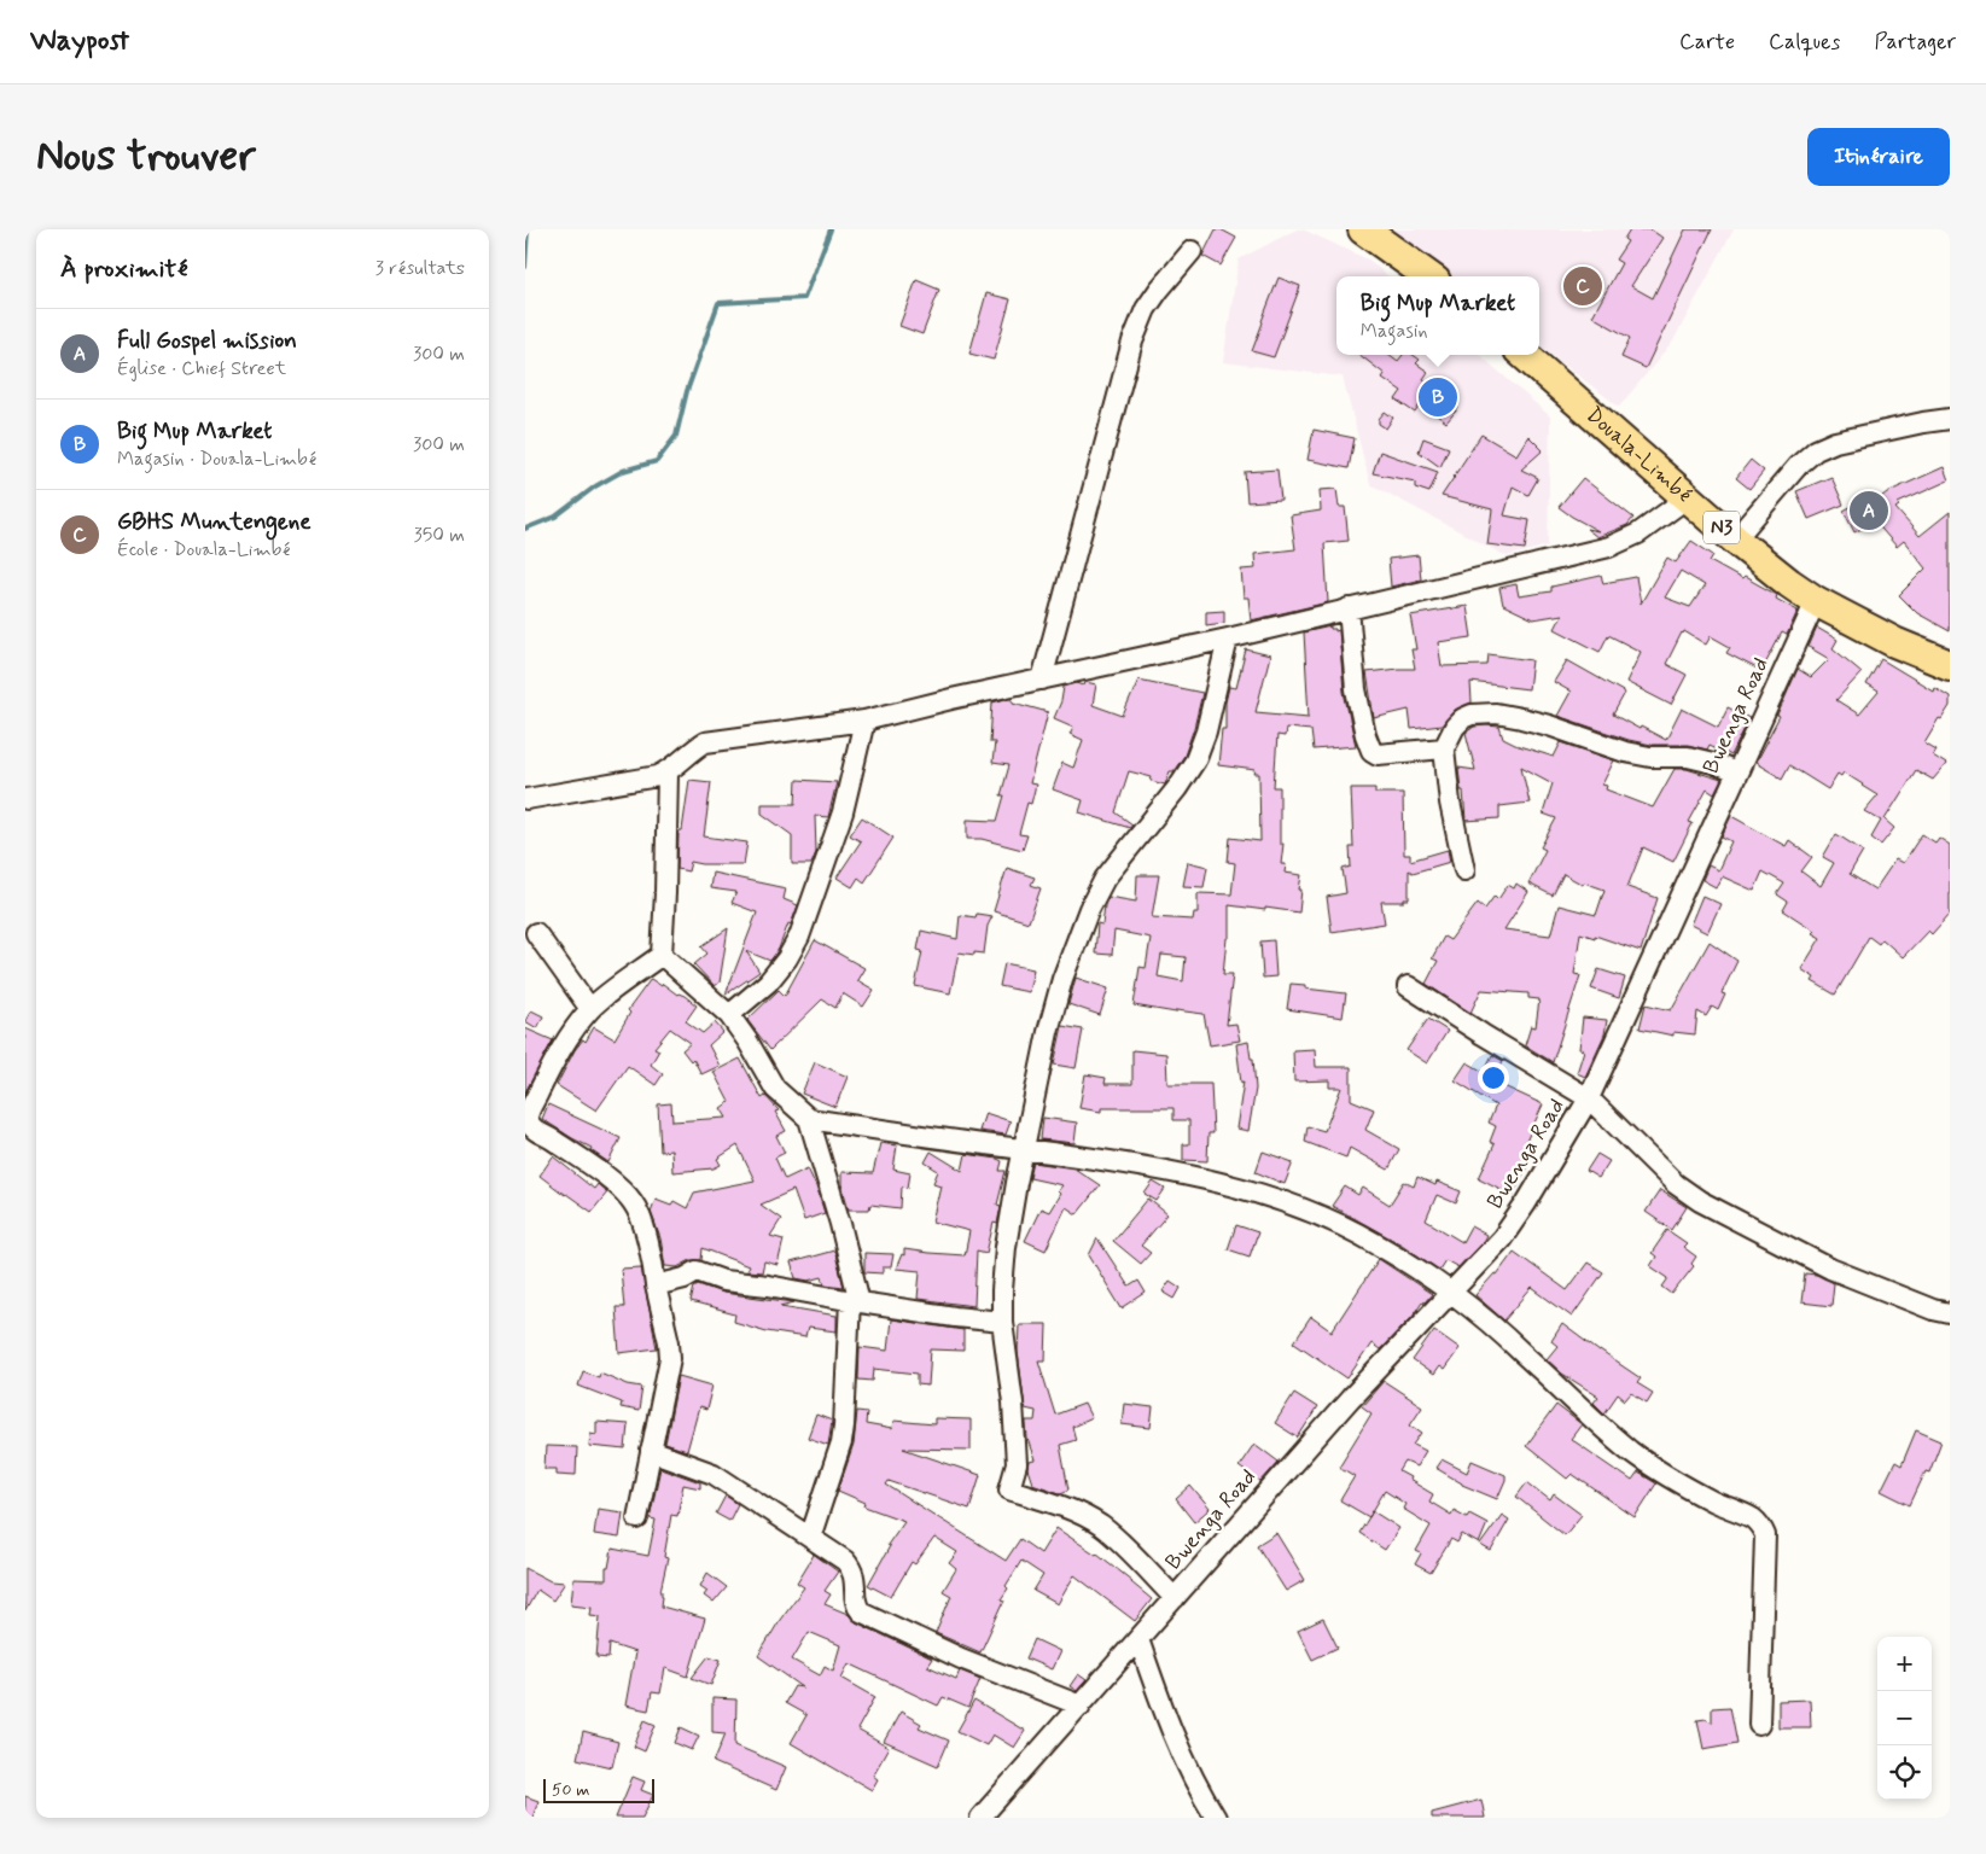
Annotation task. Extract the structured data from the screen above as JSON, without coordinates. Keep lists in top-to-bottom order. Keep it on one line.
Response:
{"streets":{"highway":["Douala-Limbé","N3"],"street":["Bwenga Road"]},"crossings":[["Douala-Limbé","Bwenga Road"]],"scale_bar":"50 m","page":{"header":"Waypost","nav":["Carte","Calques","Partager"],"buttons":"Itinéraire","title":"Nous trouver","heading":["À proximité","3 résultats"],"pins":["C","B","A"],"popup":["Big Mup Market","Magasin"],"list":[{"mark":"A","name":"Full Gospel mission","note":"Église · Chief Street","value":"300 m"},{"mark":"B","name":"Big Mup Market","note":"Magasin · Douala-Limbé","value":"300 m"},{"mark":"C","name":"GBHS Muntengene","note":"École · Douala-Limbé","value":"350 m"}],"map_buttons":["+","−"],"scale":"50 m"}}
